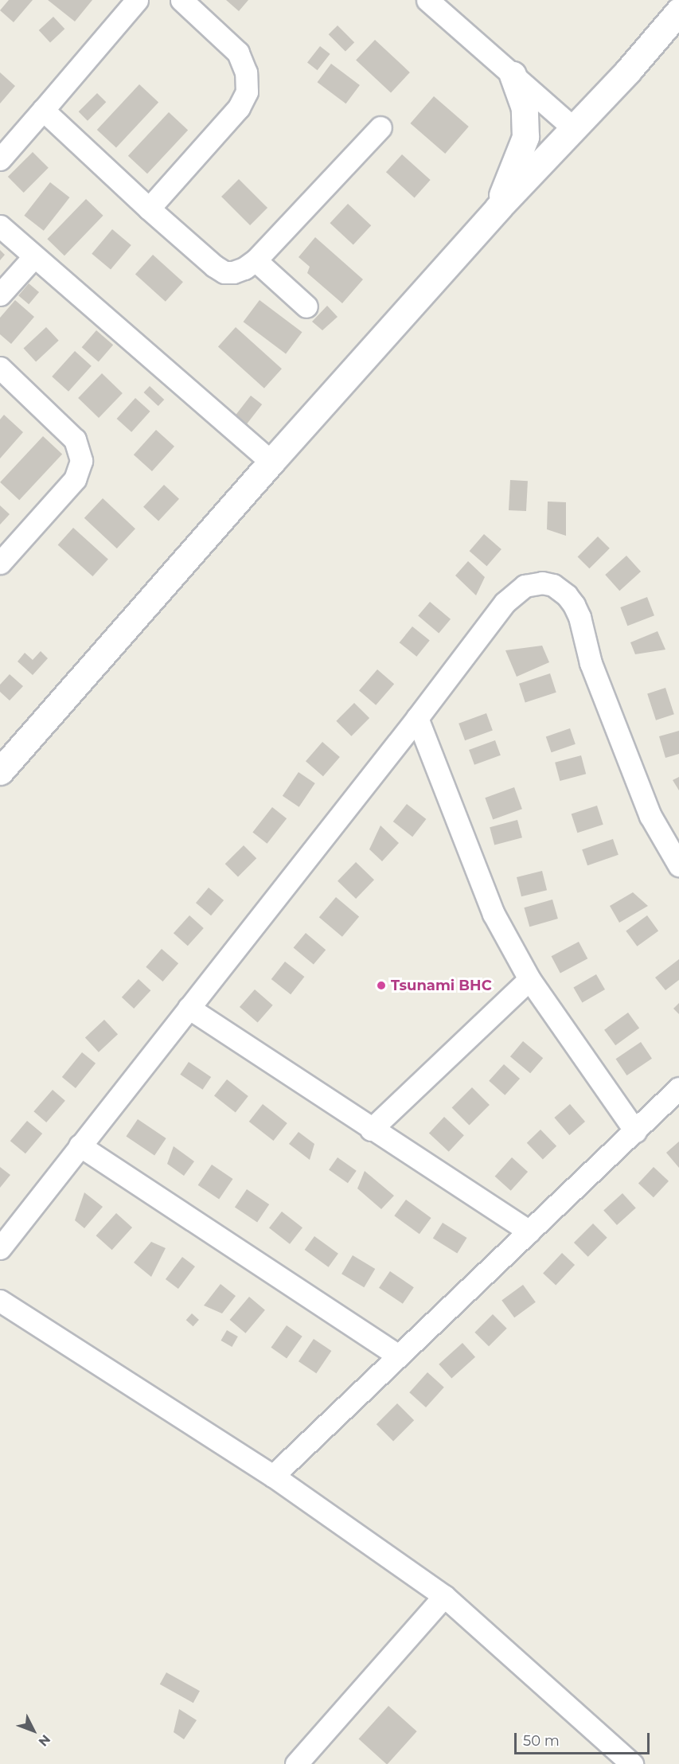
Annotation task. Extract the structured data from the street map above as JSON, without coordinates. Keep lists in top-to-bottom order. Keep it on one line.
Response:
{"places":["Tsunami BHC"],"scale_bar":"50 m","north":"bottom right"}
